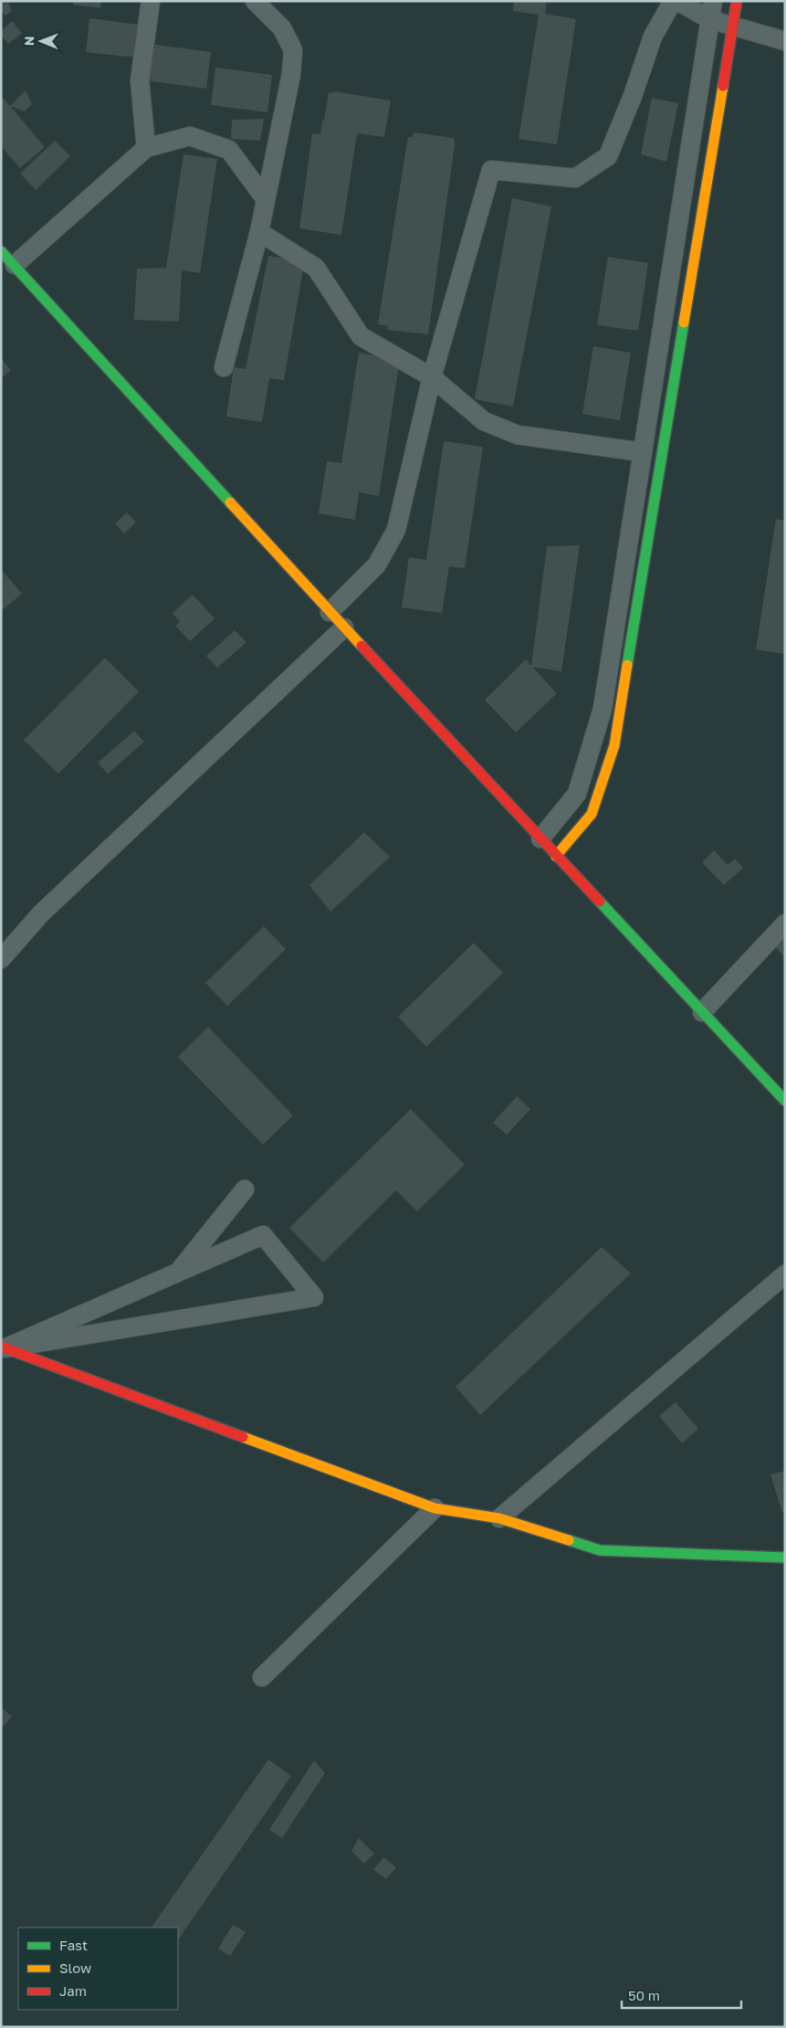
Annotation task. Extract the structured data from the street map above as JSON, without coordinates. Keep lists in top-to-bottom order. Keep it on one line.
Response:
{"legend":["Fast","Slow","Jam"],"scale_bar":"50 m","north":"left"}
